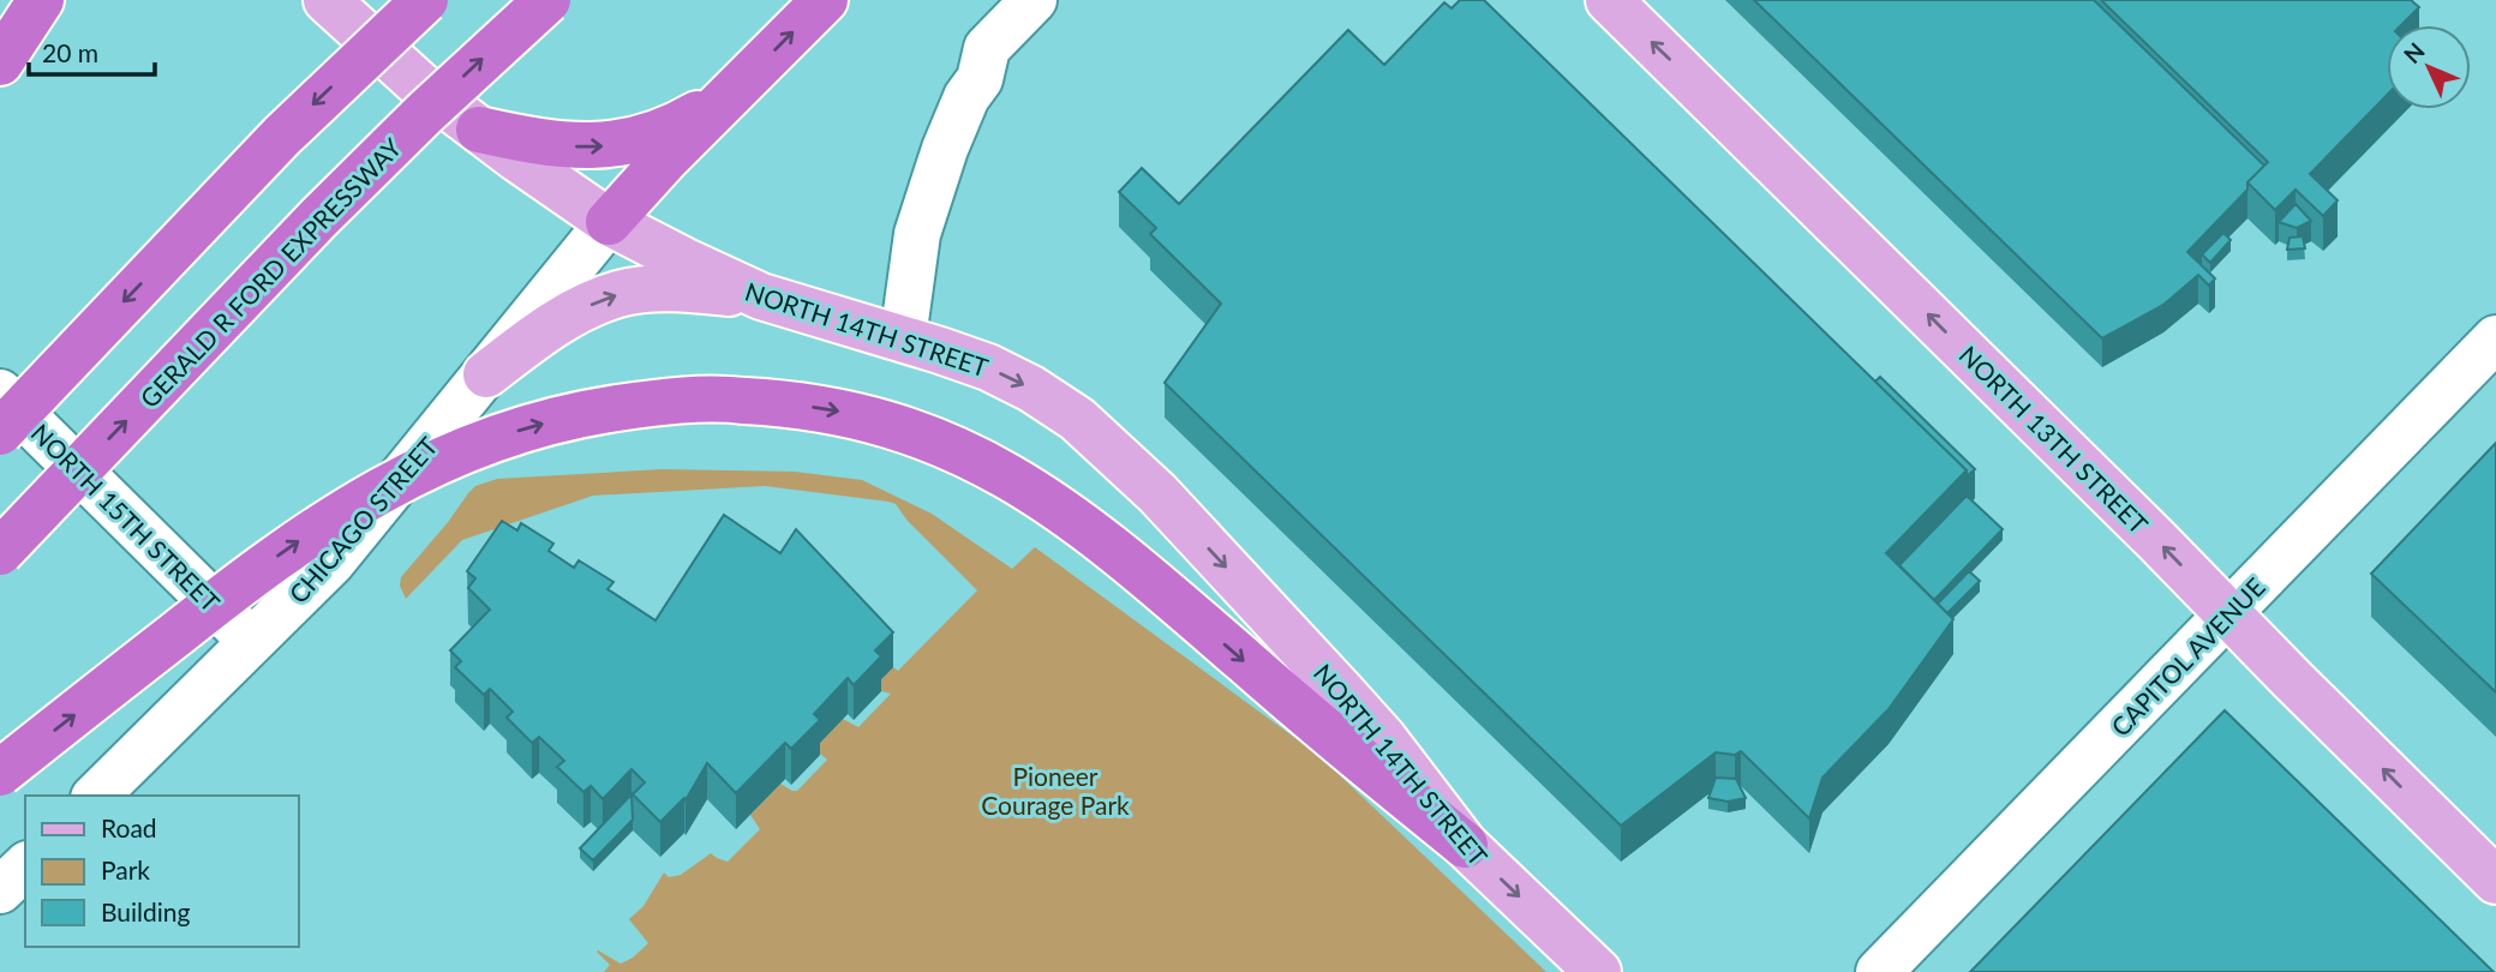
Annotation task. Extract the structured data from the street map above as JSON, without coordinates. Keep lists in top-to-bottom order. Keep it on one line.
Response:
{"streets":{"highway":["GERALD R FORD EXPRESSWAY"],"main road":["NORTH 14TH STREET","NORTH 13TH STREET"],"street":["NORTH 15TH STREET","CHICAGO STREET","CAPITOL AVENUE"]},"crossings":[["NORTH 14TH STREET","CHICAGO STREET"],["NORTH 13TH STREET","CAPITOL AVENUE"],["NORTH 15TH STREET","CHICAGO STREET"]],"one_way":["NORTH 14TH STREET","NORTH 13TH STREET"],"parks":["Pioneer Courage Park"],"legend":["Road","Park","Building"],"scale_bar":"20 m","north":"top left"}
